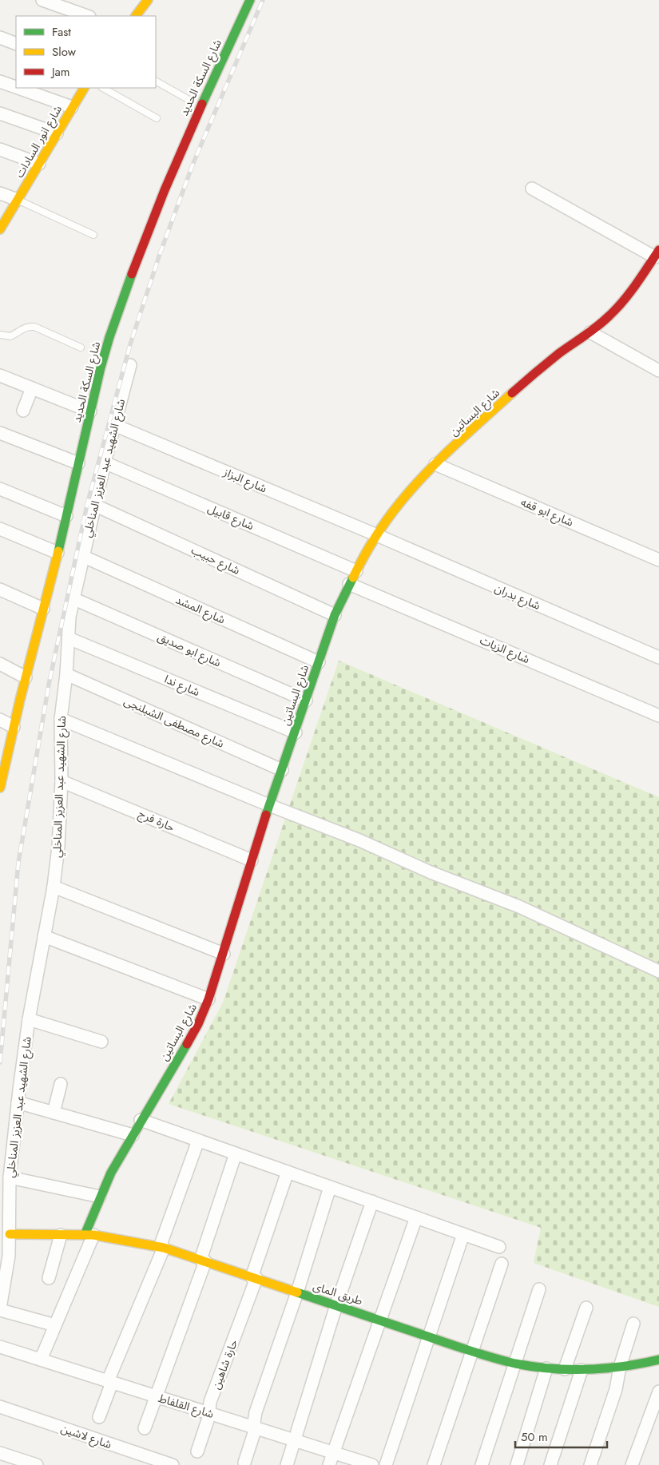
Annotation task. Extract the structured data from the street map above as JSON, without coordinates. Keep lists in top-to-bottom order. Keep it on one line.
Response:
{"streets":{"street":["شارع السكة الحديد","شارع انور السادات","شارع البساتين","شارع الشهيد عبد العزيز المناخلي","شارع البزاز","شارع ابو قفه","شارع قابيل","شارع حبيب","شارع بدران","شارع المشد","شارع ابو صديق","شارع الزيات","شارع ندا","شارع مصطفى الشبلنجى","حارة فرج","طريق الماى","حارة شاهين","شارع القلفاط","شارع لاشين"]},"crossings":[["شارع البساتين","شارع البزاز"],["شارع البساتين","شارع ابو قفه"],["شارع البساتين","شارع قابيل"],["شارع البساتين","شارع حبيب"],["شارع البساتين","شارع بدران"],["شارع البساتين","شارع المشد"],["شارع البساتين","شارع ابو صديق"],["شارع البساتين","شارع الزيات"],["شارع البساتين","شارع ندا"],["شارع البساتين","شارع مصطفى الشبلنجى"],["شارع البساتين","حارة فرج"],["شارع البساتين","طريق الماى"],["شارع الشهيد عبد العزيز المناخلي","شارع البزاز"],["شارع الشهيد عبد العزيز المناخلي","شارع قابيل"],["شارع الشهيد عبد العزيز المناخلي","شارع حبيب"],["شارع الشهيد عبد العزيز المناخلي","شارع المشد"],["شارع الشهيد عبد العزيز المناخلي","شارع ابو صديق"],["شارع الشهيد عبد العزيز المناخلي","شارع ندا"],["شارع الشهيد عبد العزيز المناخلي","شارع مصطفى الشبلنجى"],["شارع الشهيد عبد العزيز المناخلي","حارة فرج"],["شارع الشهيد عبد العزيز المناخلي","طريق الماى"],["شارع البزاز","شارع بدران"],["طريق الماى","حارة شاهين"],["حارة شاهين","شارع القلفاط"]],"legend":["Fast","Slow","Jam"],"scale_bar":"50 m"}
